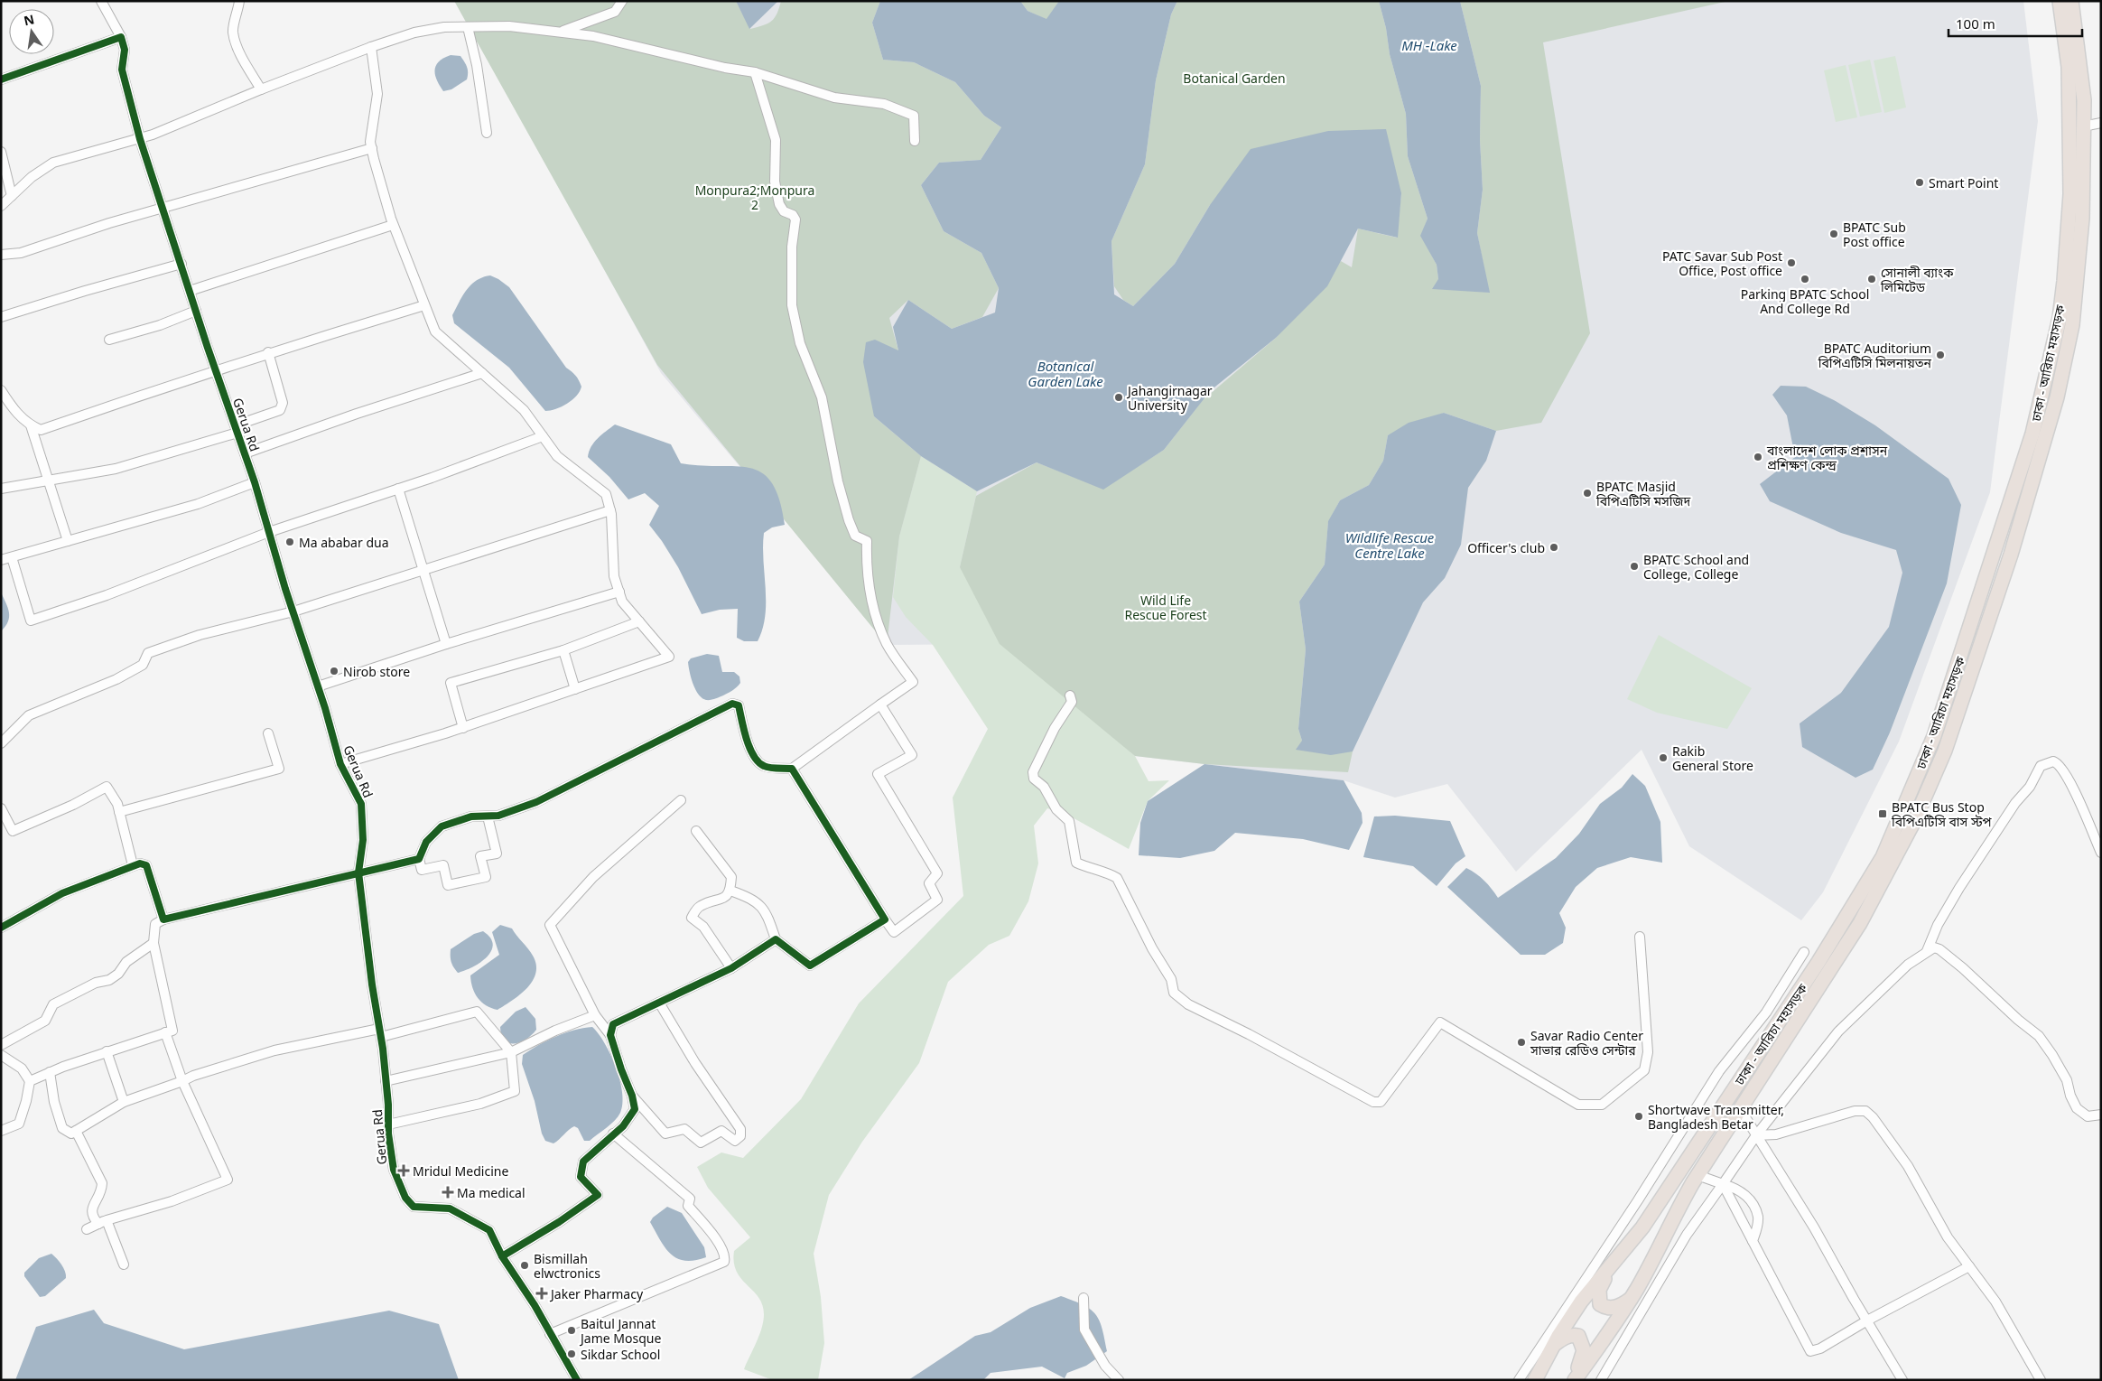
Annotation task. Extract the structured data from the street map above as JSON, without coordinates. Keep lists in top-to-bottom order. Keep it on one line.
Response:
{"streets":{"highway":["ঢাকা - আরিচা মহাসড়ক"],"street":["Gerua Rd"]},"water":["MH -Lake","Botanical Garden Lake","Wildlife Rescue Centre Lake"],"parks":["Botanical Garden","Monpura2;Monpura 2","Wild Life Rescue Forest"],"places":{"other":["Smart Point","BPATC Sub Post office","PATC Savar Sub Post Office, Post office","Parking BPATC School And College Rd","সোনালী ব্যাংক লিমিটেড","BPATC Auditorium বিপিএটিসি মিলনায়তন","Jahangirnagar University","বাংলাদেশ লোক প্রশাসন প্রশিক্ষণ কেন্দ্র","BPATC Masjid বিপিএটিসি মসজিদ","Ma ababar dua","Officer's club","BPATC School and College, College","Nirob store","Rakib General Store","Savar Radio Center সাভার রেডিও সেন্টার","Shortwave Transmitter, Bangladesh Betar","Bismillah elwctronics","Baitul Jannat Jame Mosque","Sikdar School"],"transit":["BPATC Bus Stop বিপিএটিসি বাস স্টপ"],"health":["Mridul Medicine","Ma medical","Jaker Pharmacy"]},"scale_bar":"100 m","north":"top"}
